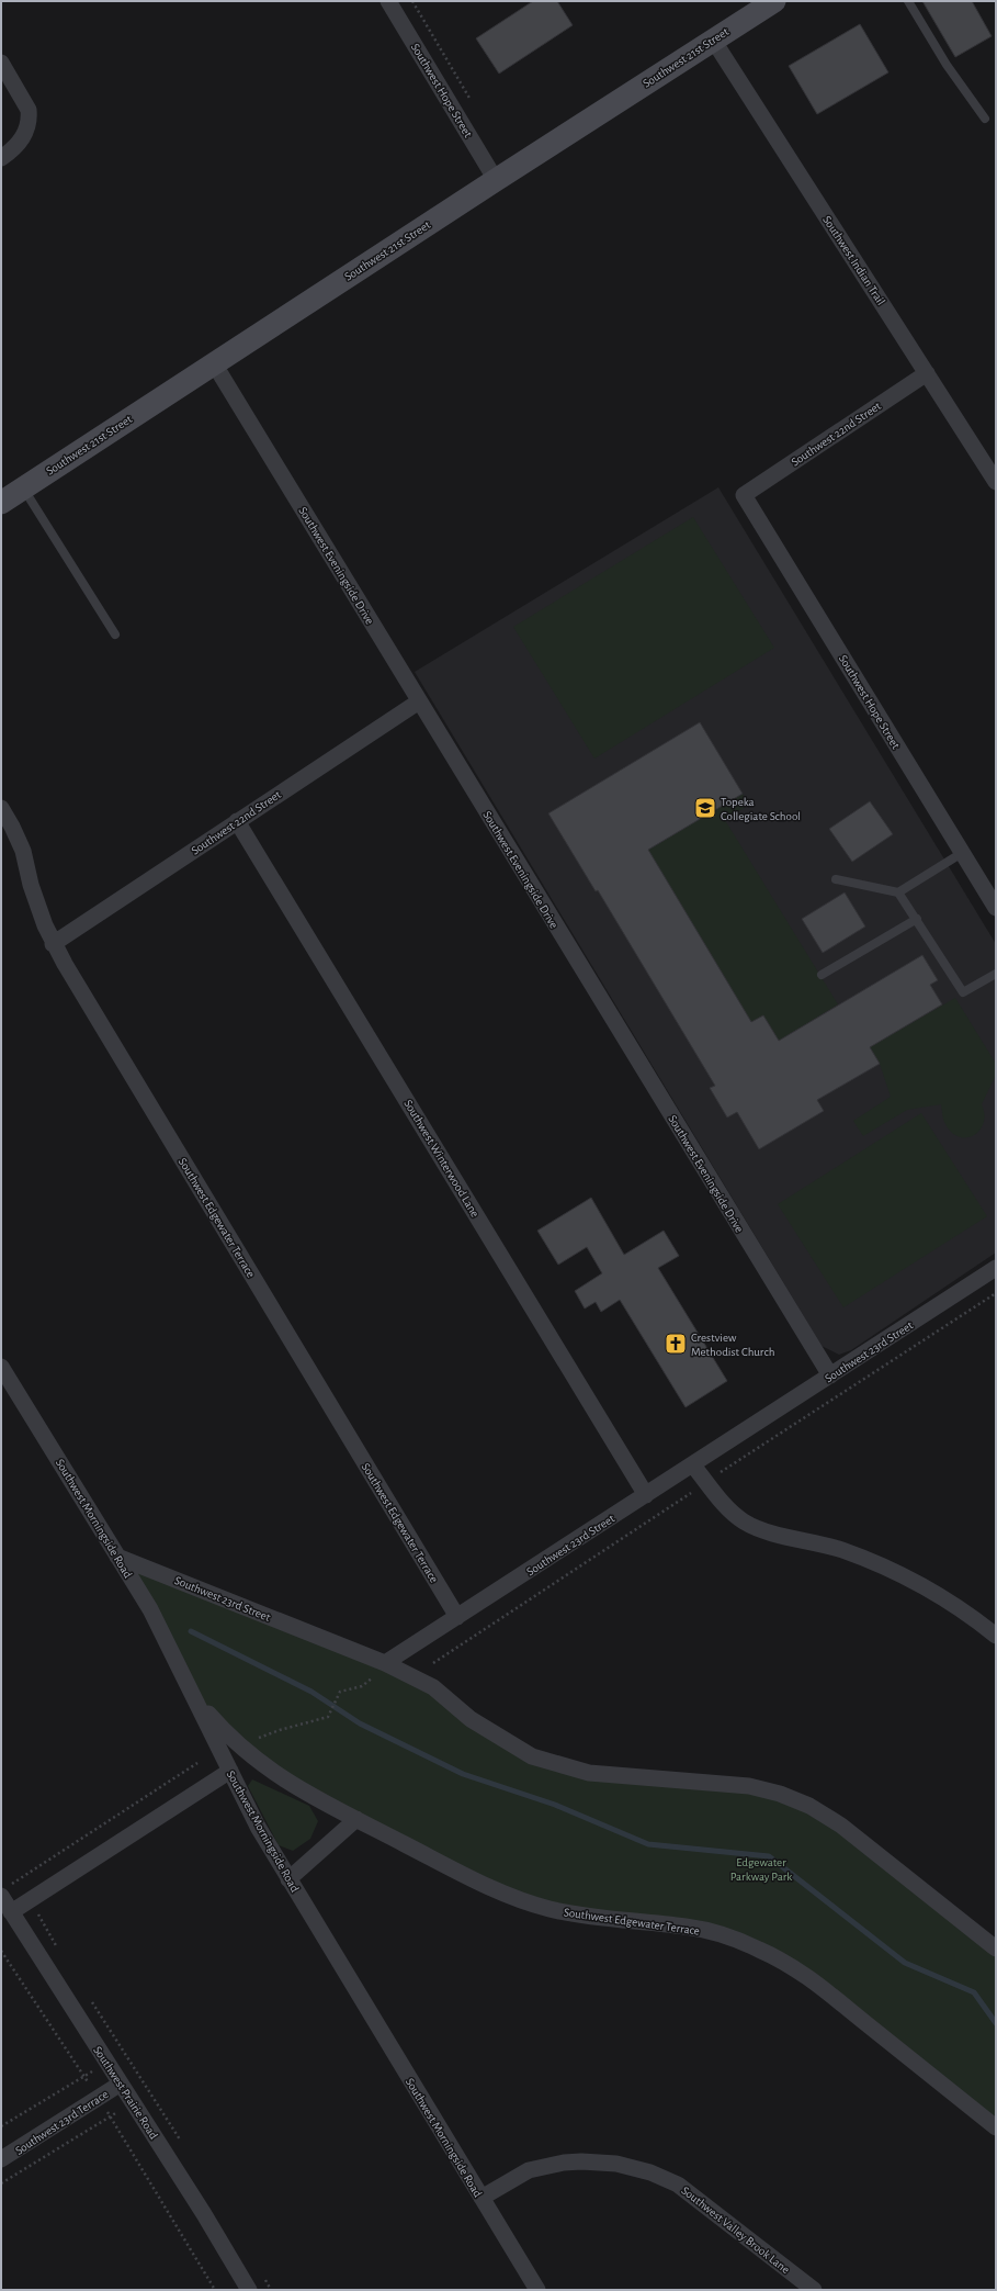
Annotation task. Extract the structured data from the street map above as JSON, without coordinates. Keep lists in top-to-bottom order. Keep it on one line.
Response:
{"streets":{"main road":["Southwest 21st Street"],"street":["Southwest Hope Street","Southwest Indian Trail","Southwest 22nd Street","Southwest Eveningside Drive","Southwest Winterwood Lane","Southwest Edgewater Terrace","Southwest 23rd Street","Southwest Morningside Road","Southwest Prairie Road","Southwest 23rd Terrace","Southwest Valley Brook Lane"]},"crossings":[["Southwest 21st Street","Southwest Hope Street"],["Southwest 21st Street","Southwest Indian Trail"],["Southwest 21st Street","Southwest Eveningside Drive"],["Southwest Hope Street","Southwest 22nd Street"],["Southwest Indian Trail","Southwest 22nd Street"],["Southwest 22nd Street","Southwest Eveningside Drive"],["Southwest 22nd Street","Southwest Winterwood Lane"],["Southwest 22nd Street","Southwest Edgewater Terrace"],["Southwest Eveningside Drive","Southwest 23rd Street"],["Southwest Winterwood Lane","Southwest 23rd Street"],["Southwest Edgewater Terrace","Southwest 23rd Street"],["Southwest Edgewater Terrace","Southwest Morningside Road"],["Southwest 23rd Street","Southwest Morningside Road"],["Southwest Morningside Road","Southwest Valley Brook Lane"],["Southwest Prairie Road","Southwest 23rd Terrace"]],"parks":["Edgewater Parkway Park"],"places":{"school or university":["Topeka Collegiate School"],"church":["Crestview Methodist Church"]}}
